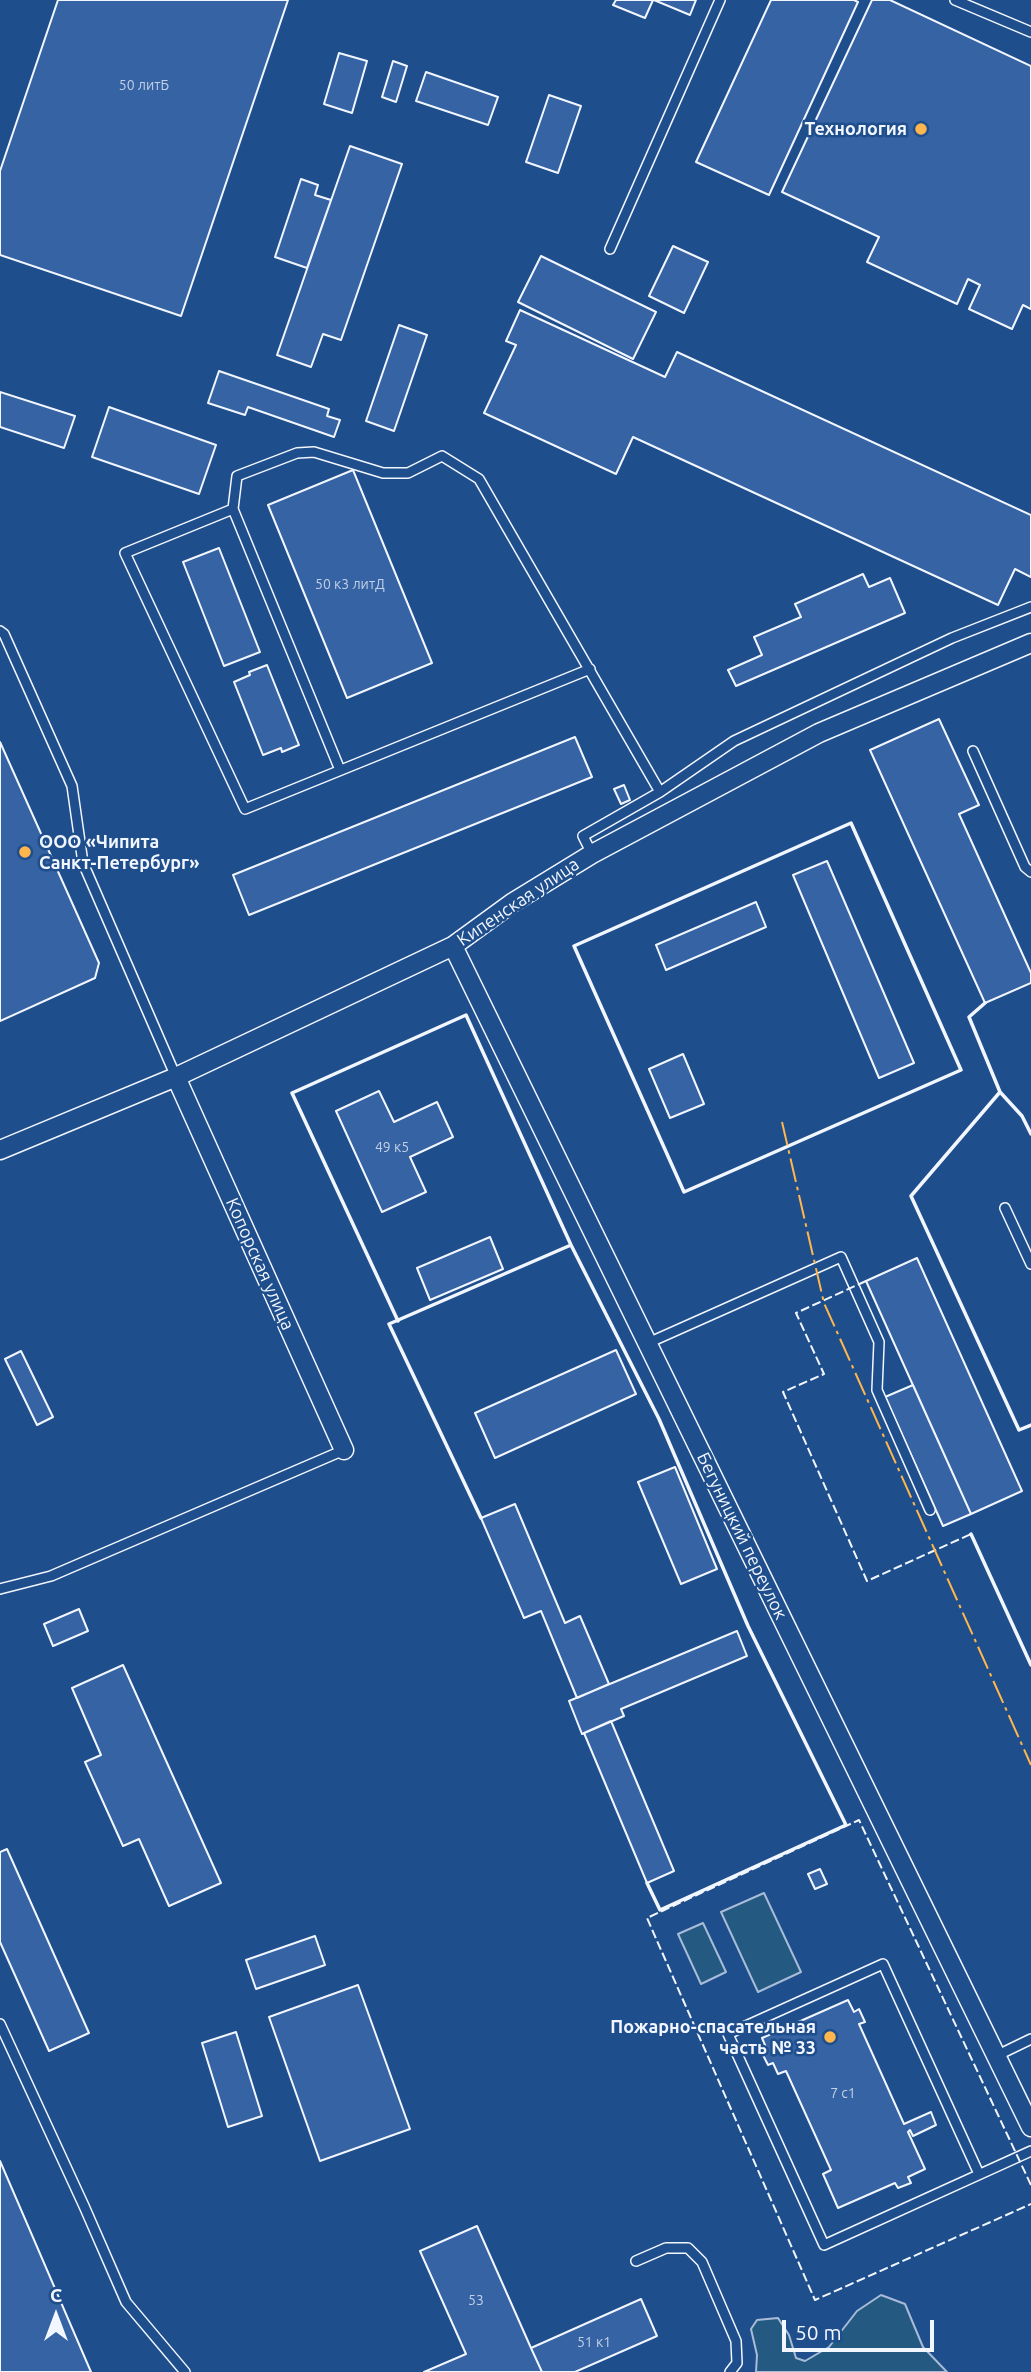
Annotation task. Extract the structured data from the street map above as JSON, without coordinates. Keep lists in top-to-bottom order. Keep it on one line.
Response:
{"streets":{"street":["Кипенская улица","Копорская улица","Бегуницкий переулок"]},"crossings":[["Кипенская улица","Копорская улица"],["Кипенская улица","Бегуницкий переулок"]],"places":["Технология","ООО «Чипита Санкт-Петербург»","Пожарно-спасательная часть № 33"],"house_numbers":["50 литБ","50 к3 литД","49 к5","7 с1","53","51 к1"],"scale_bar":"50 m","north":"top"}
